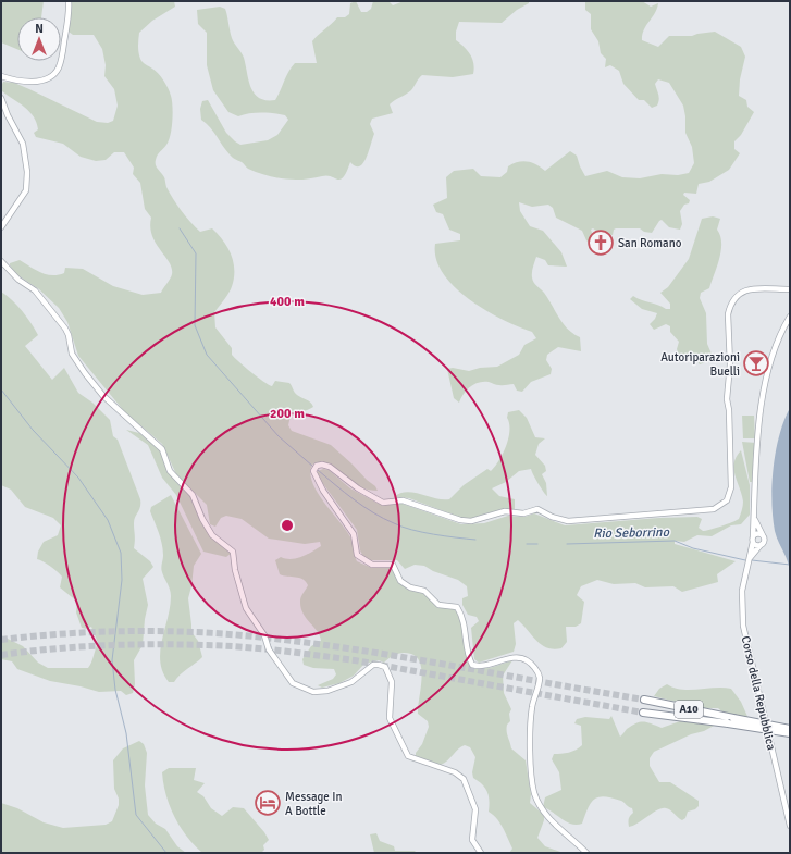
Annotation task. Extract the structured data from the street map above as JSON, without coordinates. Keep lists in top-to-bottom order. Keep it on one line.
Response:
{"streets":{"highway":["A10"],"main road":["Corso della Repubblica"]},"water":["Rio Seborrino"],"places":{"church":["San Romano"],"bar":["Autoriparazioni Buelli"],"hotel":["Message In A Bottle"]},"north":"top","rings":["400 m","200 m"]}
